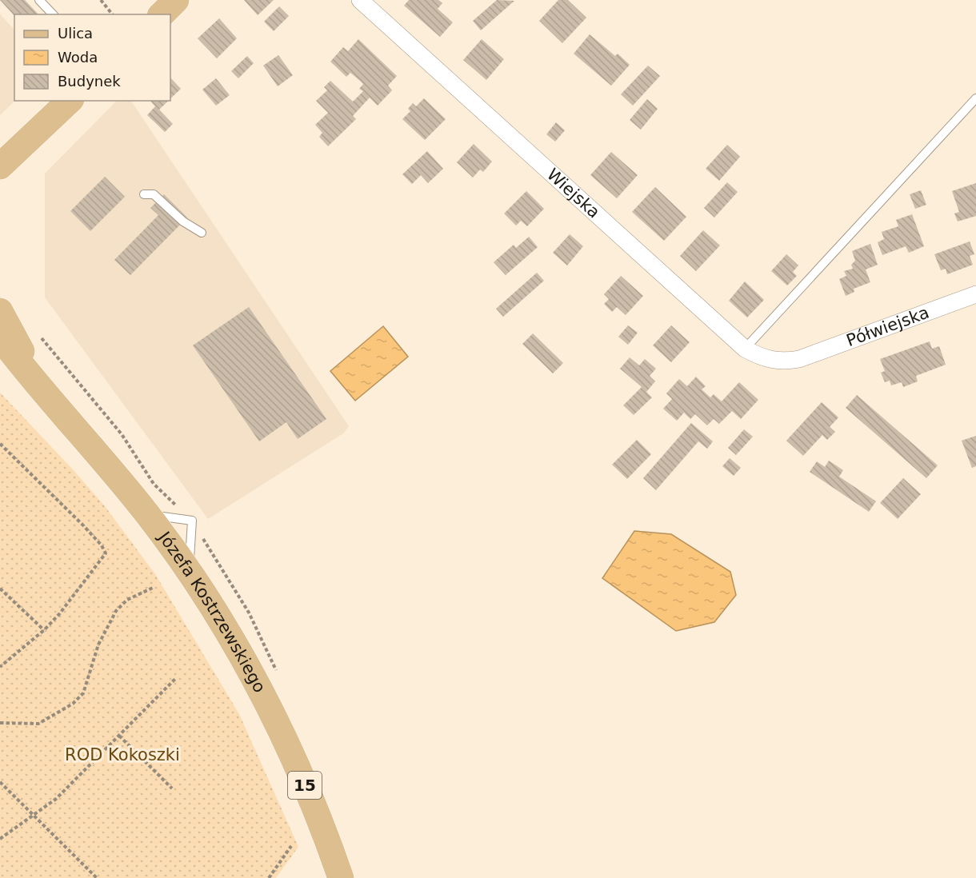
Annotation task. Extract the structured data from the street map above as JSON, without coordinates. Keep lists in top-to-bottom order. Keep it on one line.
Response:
{"streets":{"main road":["Józefa Kostrzewskiego","15"],"street":["Wiejska","Półwiejska"]},"crossings":[["Wiejska","Półwiejska"],["Józefa Kostrzewskiego","15"]],"parks":["ROD Kokoszki"],"legend":["Ulica","Woda","Budynek"]}
